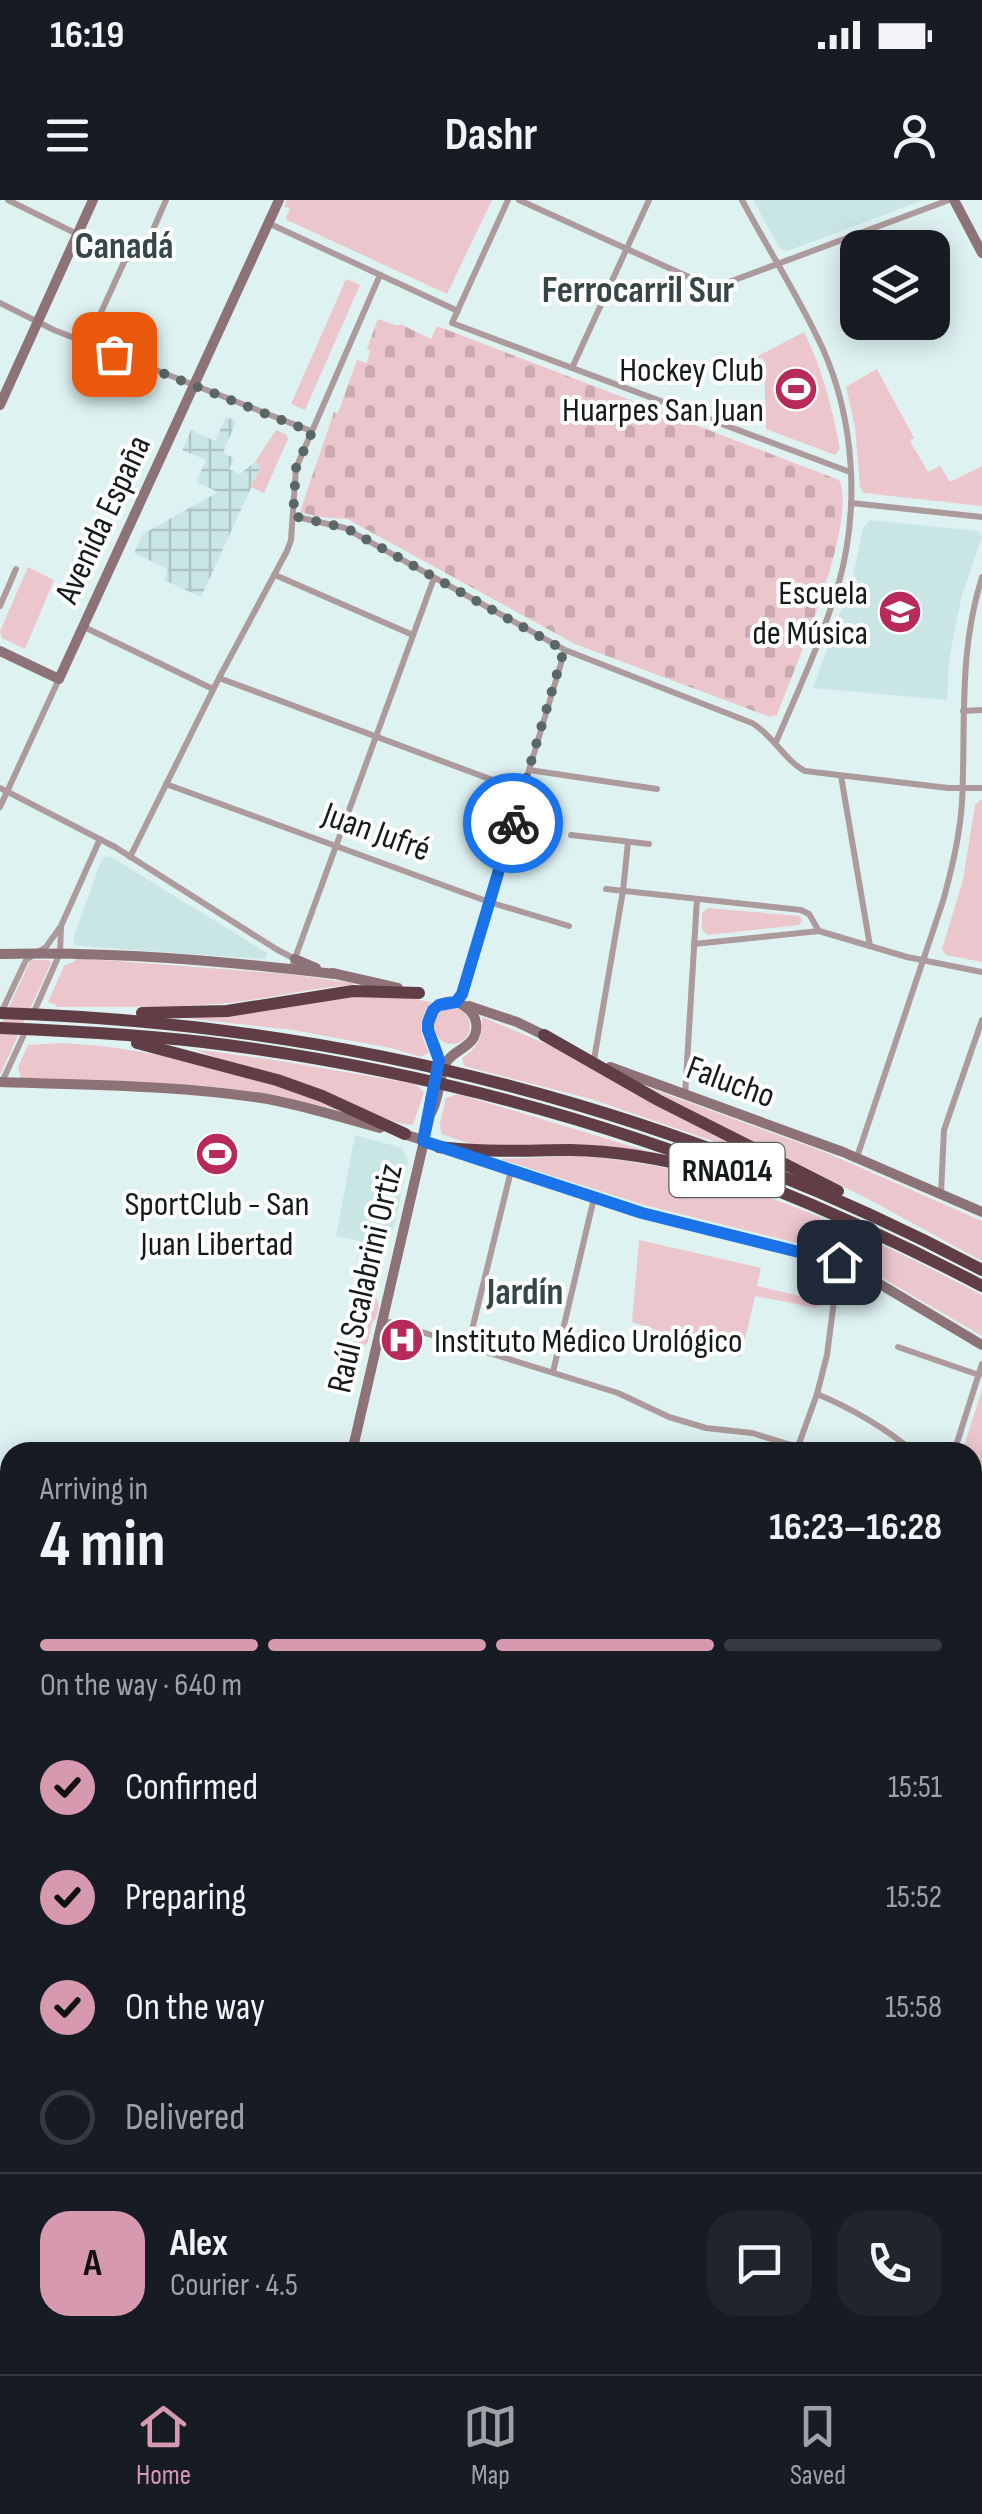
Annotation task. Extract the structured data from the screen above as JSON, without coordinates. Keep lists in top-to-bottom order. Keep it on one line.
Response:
{"streets":{"highway":["RNA014"],"street":["Avenida España","Juan Jufré","Falucho","Raúl Scalabrini Ortiz"]},"crossings":[["Avenida España","Falucho"],["Falucho","Raúl Scalabrini Ortiz"]],"districts":["Canadá","Ferrocarril Sur","Jardín"],"places":{"sports":["Hockey Club Huarpes San Juan","SportClub - San Juan Libertad"],"school or university":["Escuela de Música"],"hospital":["Instituto Médico Urológico"]},"page":{"status":"16:19","header":"Dashr","heading":["4 min","Arriving in","16:23–16:28"],"panel":["Alex","Courier · 4.5"],"bar":"On the way · 640 m","list":[["Confirmed","15:51"],["Preparing","15:52"],["On the way","15:58"],"Delivered"],"round":"A","tabs":["Home","Map","Saved"]}}
